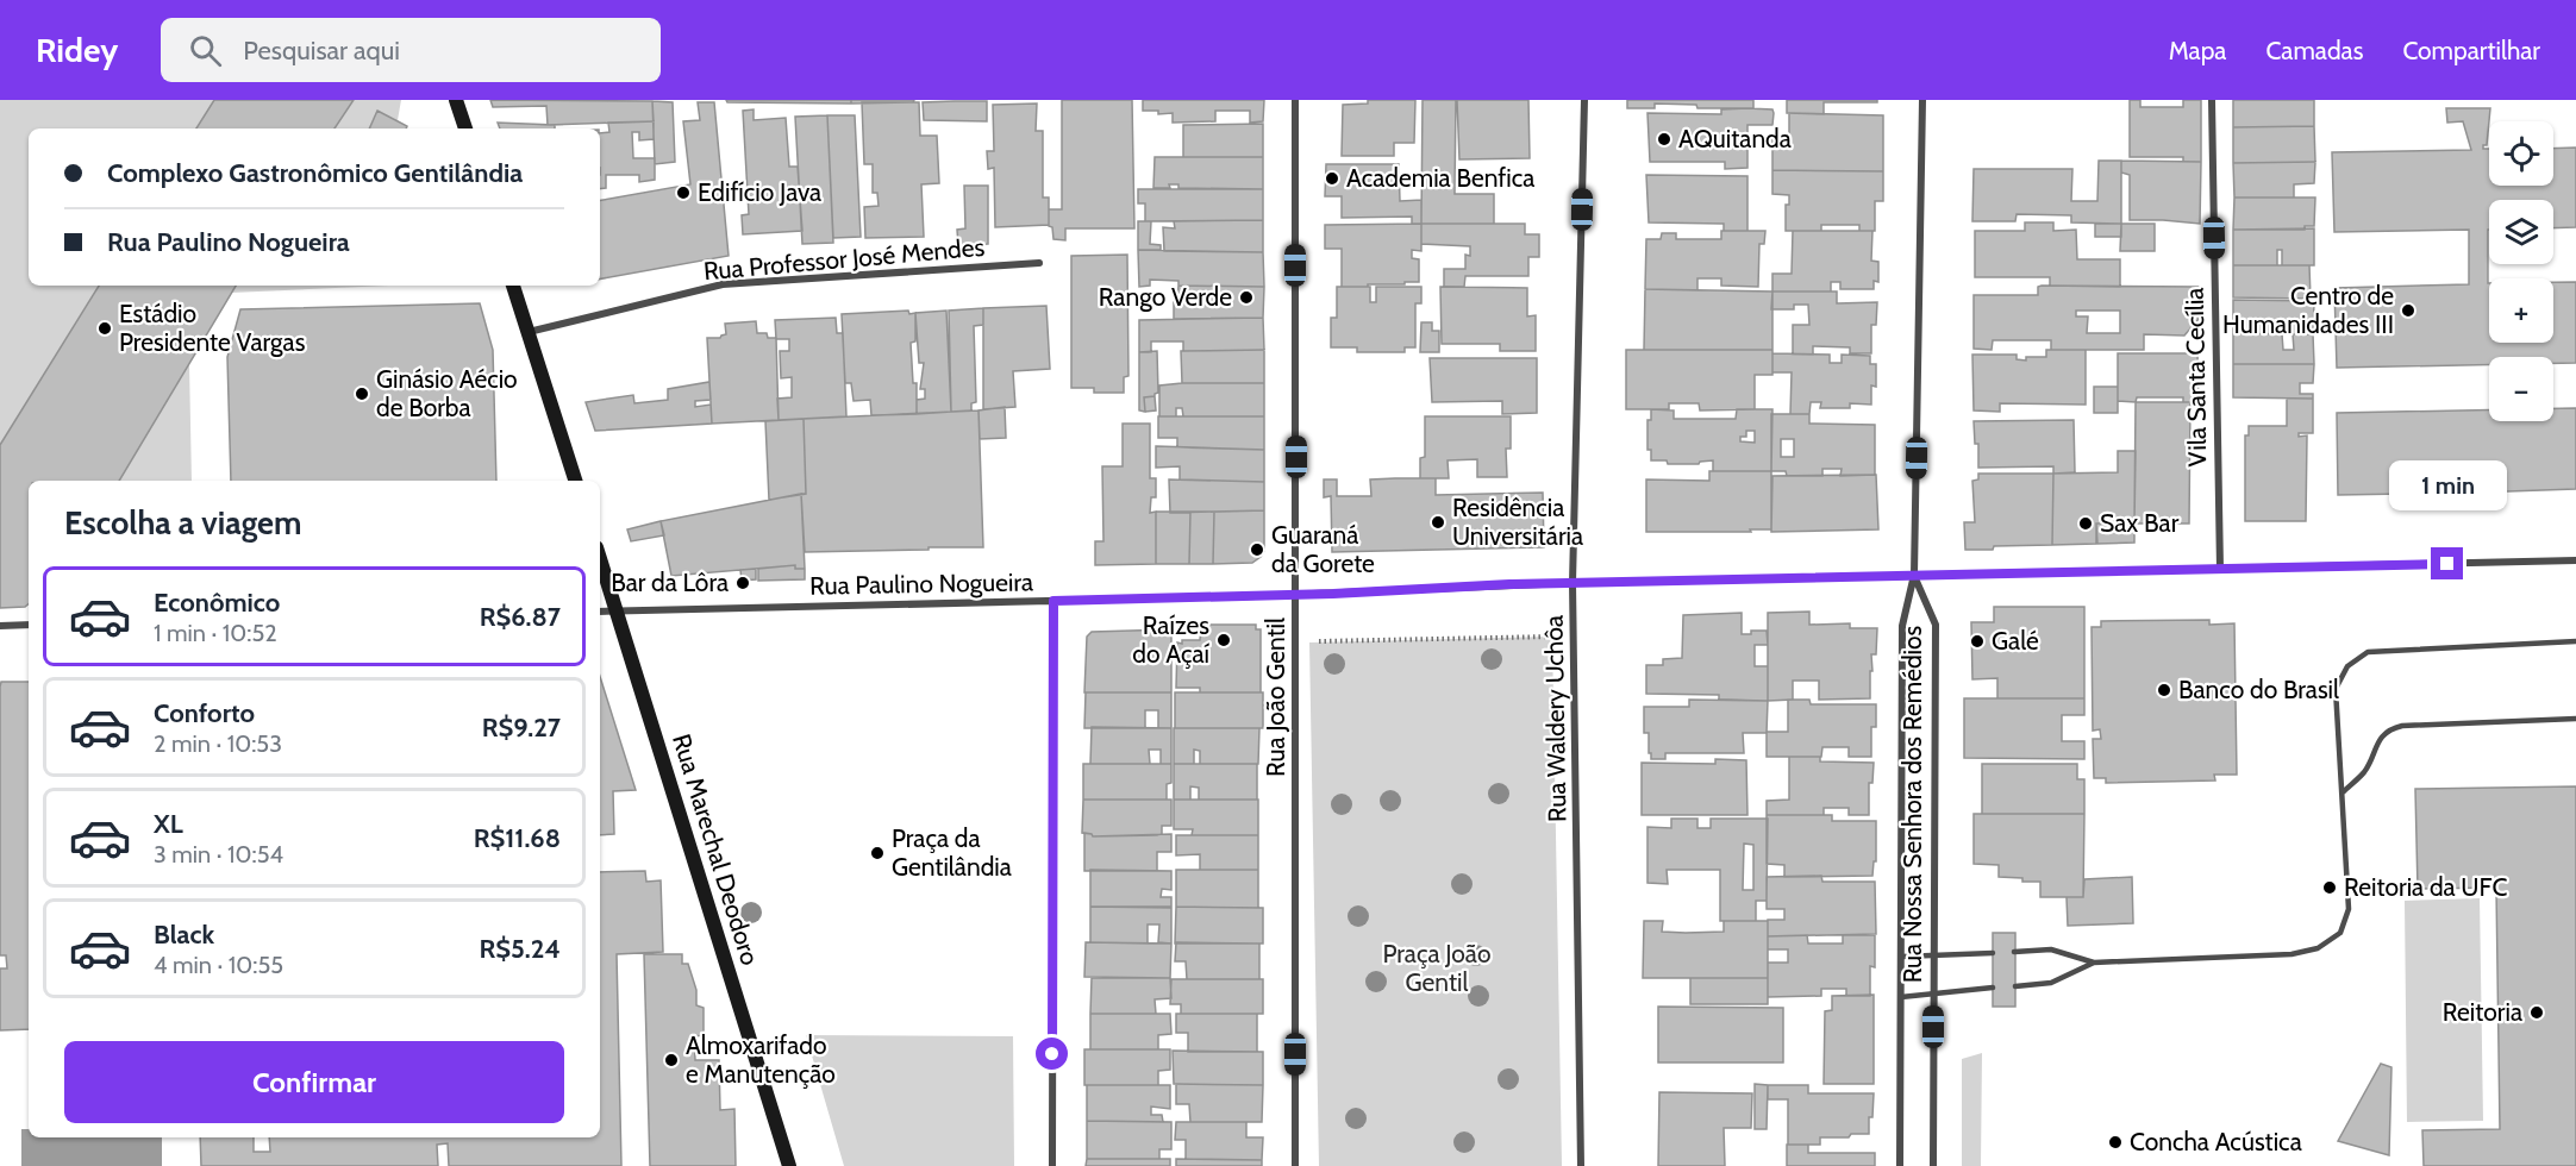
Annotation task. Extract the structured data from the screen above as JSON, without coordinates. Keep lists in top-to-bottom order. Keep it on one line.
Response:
{"streets":{"street":["Rua Professor José Mendes","Vila Santa Cecília","Rua Paulino Nogueira","Rua João Gentil","Rua Waldery Uchôa","Rua Nossa Senhora dos Remédios","Rua Marechal Deodoro"]},"crossings":[["Vila Santa Cecília","Rua Paulino Nogueira"],["Rua Paulino Nogueira","Rua João Gentil"],["Rua Paulino Nogueira","Rua Waldery Uchôa"],["Rua Paulino Nogueira","Rua Nossa Senhora dos Remédios"],["Rua Paulino Nogueira","Rua Marechal Deodoro"]],"parks":["Praça João Gentil"],"places":["AQuitanda","Academia Benfica","Edifício Java","Rango Verde","Centro de Humanidades III","Estádio Presidente Vargas","Ginásio Aécio de Borba","Residência Universitária","Sax Bar","Guaraná da Gorete","Bar da Lôra","Raízes do Açaí","Galé","Banco do Brasil","Praça da Gentilândia","Reitoria da UFC","Reitoria","Almoxarifado e Manutenção","Concha Acústica"],"page":{"header":"Ridey","search":"Pesquisar aqui","nav":["Mapa","Camadas","Compartilhar"],"map_buttons":["+","−"],"banner":["Complexo Gastronômico Gentilândia","Rua Paulino Nogueira"],"bubble":"1 min","heading":"Escolha a viagem","list":[{"name":"Econômico","note":"1 min · 10:52","value":"R$6.87"},{"name":"Conforto","note":"2 min · 10:53","value":"R$9.27"},{"name":"XL","note":"3 min · 10:54","value":"R$11.68"},{"name":"Black","note":"4 min · 10:55","value":"R$5.24"}],"buttons":"Confirmar"}}
